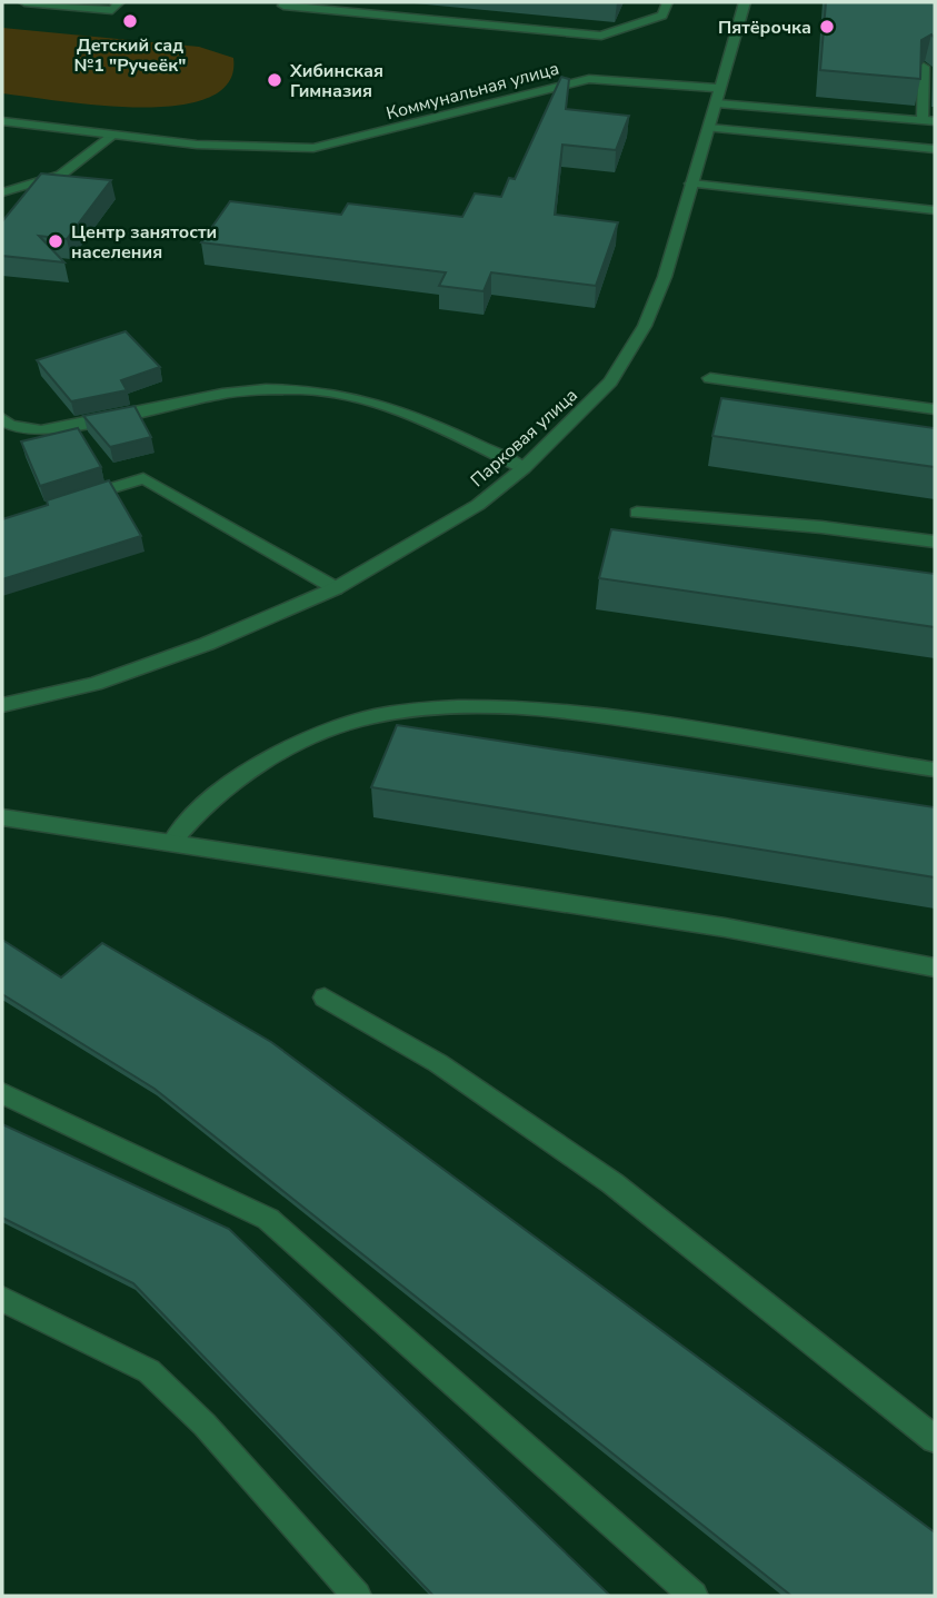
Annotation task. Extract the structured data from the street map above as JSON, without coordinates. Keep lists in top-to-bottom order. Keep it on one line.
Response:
{"streets":{"street":["Коммунальная улица","Парковая улица"]},"crossings":[["Коммунальная улица","Парковая улица"]],"places":["Детский сад №1 \"Ручеёк\"","Пятёрочка","Хибинская Гимназия","Центр занятости населения"]}
